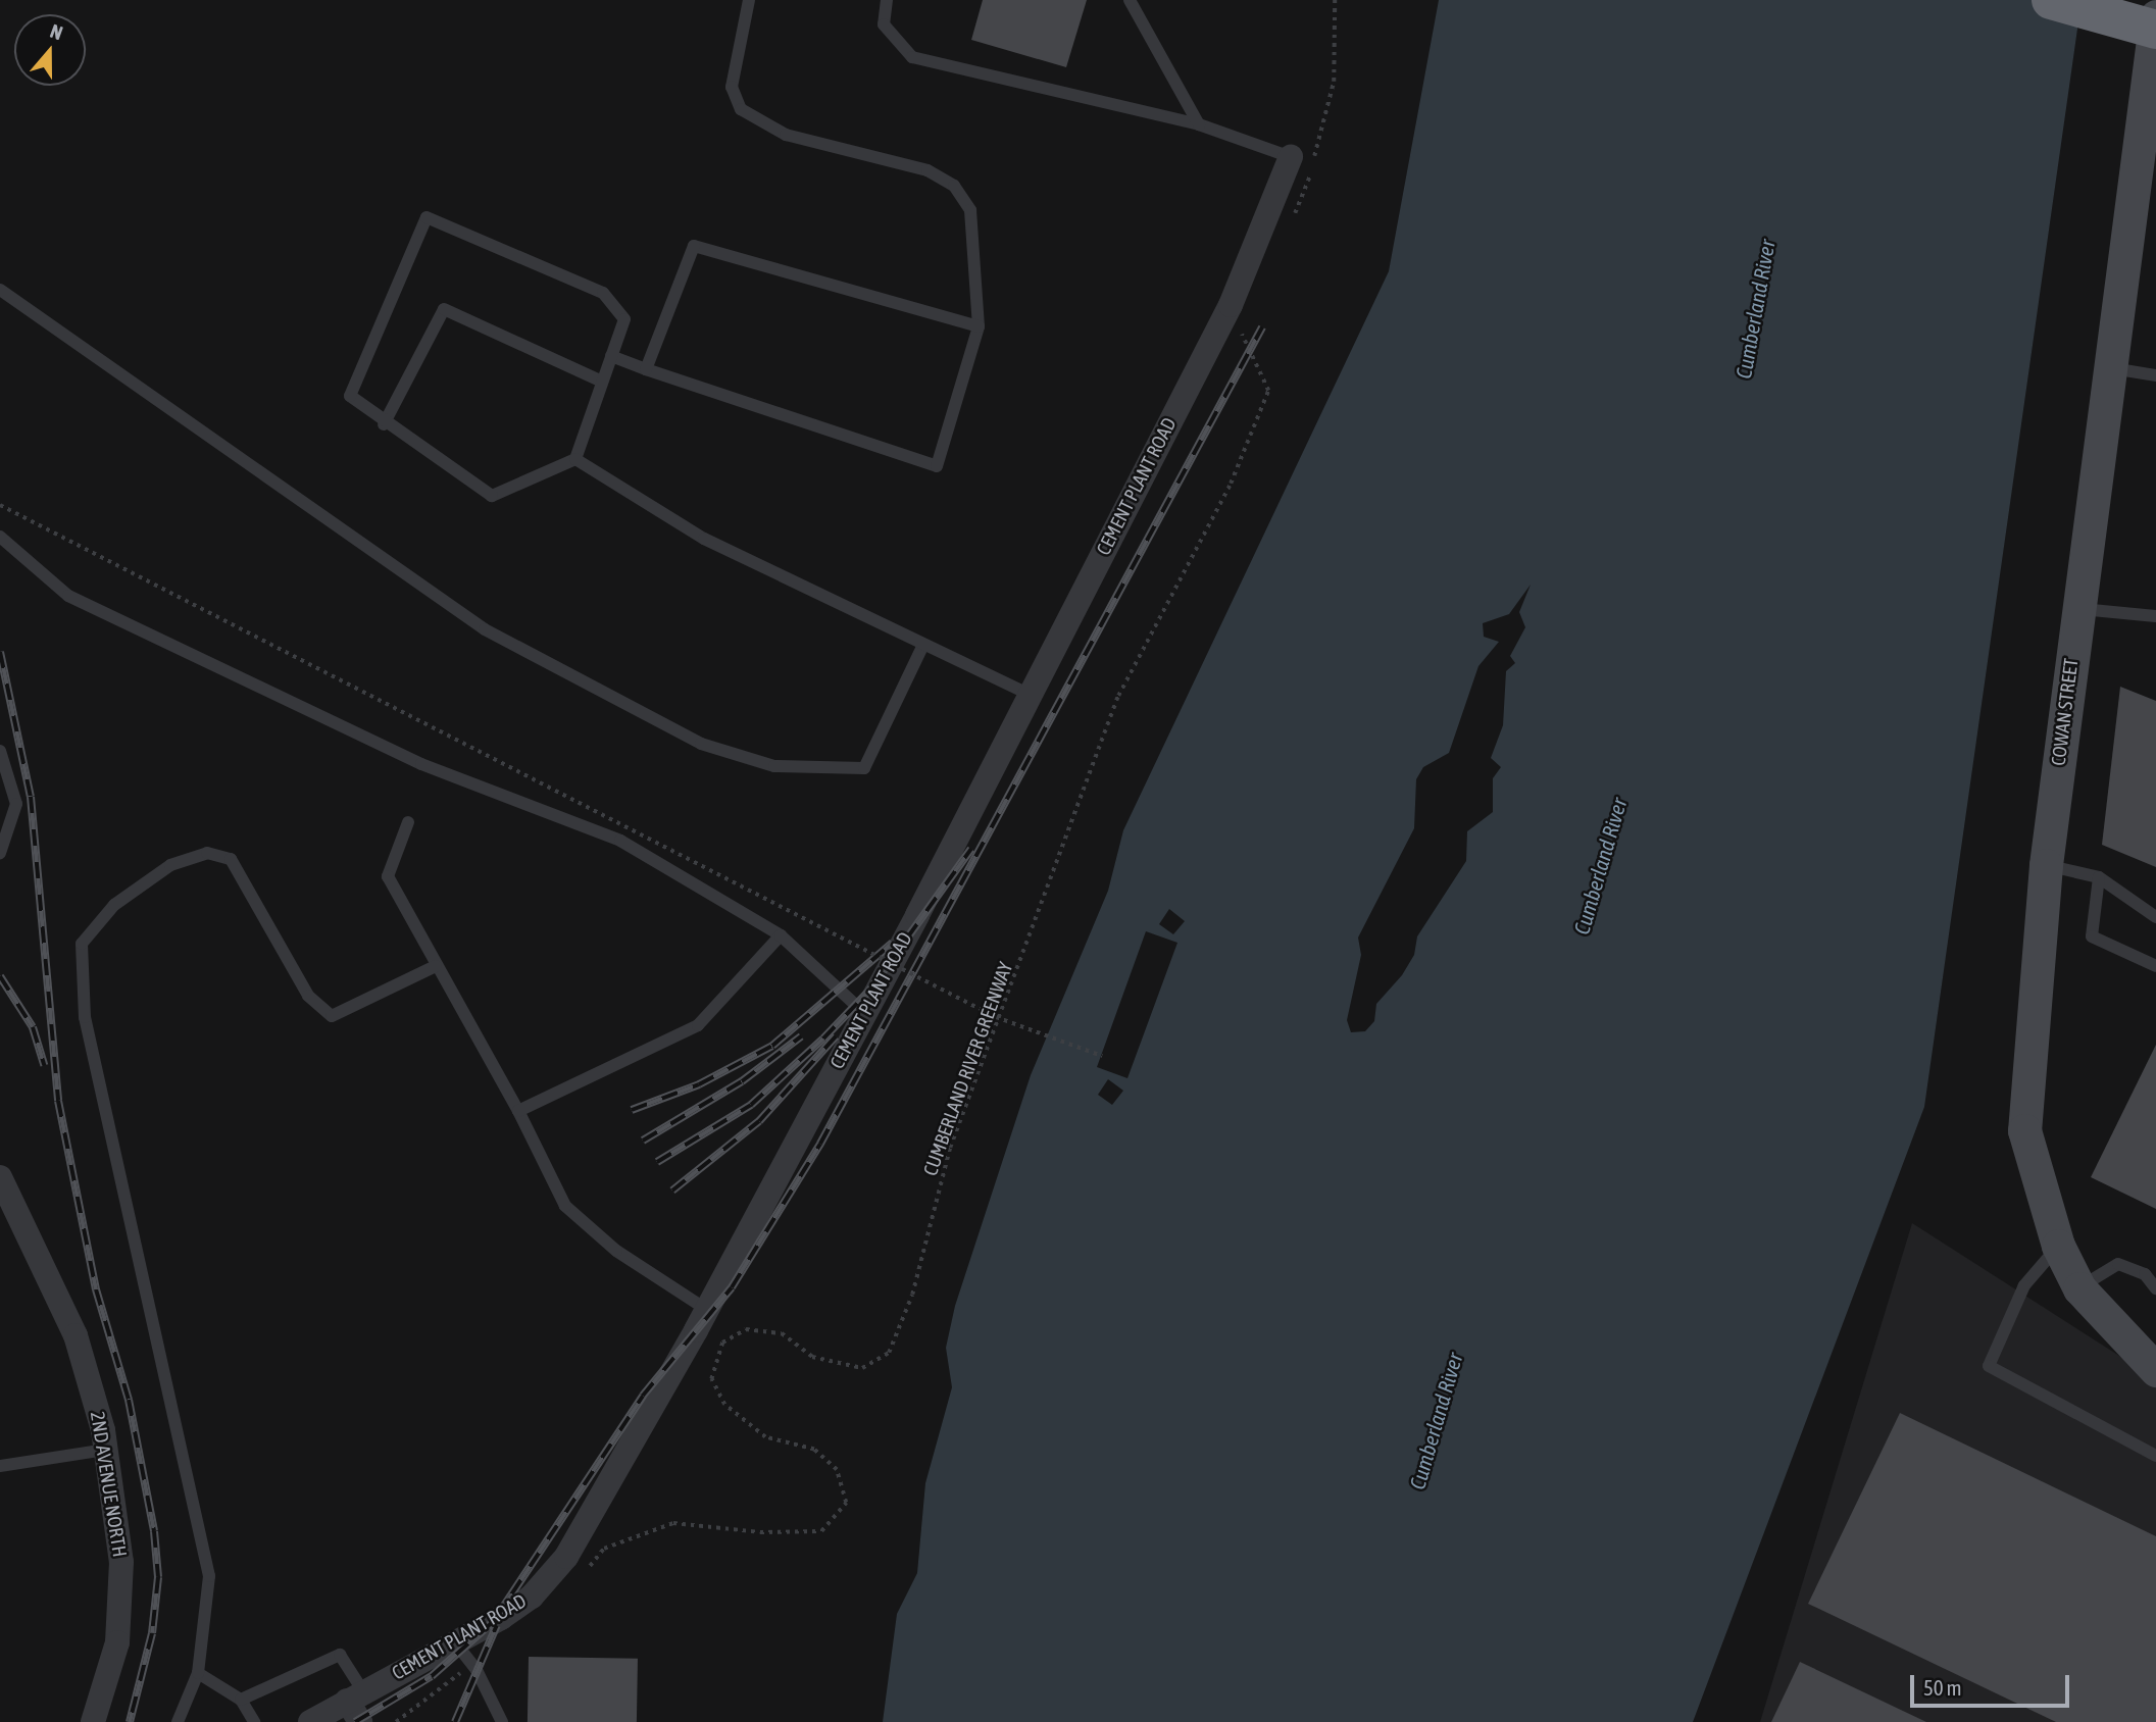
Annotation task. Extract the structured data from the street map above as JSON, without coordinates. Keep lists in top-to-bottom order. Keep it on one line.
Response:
{"streets":{"street":["CEMENT PLANT ROAD","COWAN STREET","2ND AVENUE NORTH"],"path":["CUMBERLAND RIVER GREENWAY"]},"water":["Cumberland River"],"scale_bar":"50 m","north":"top"}
